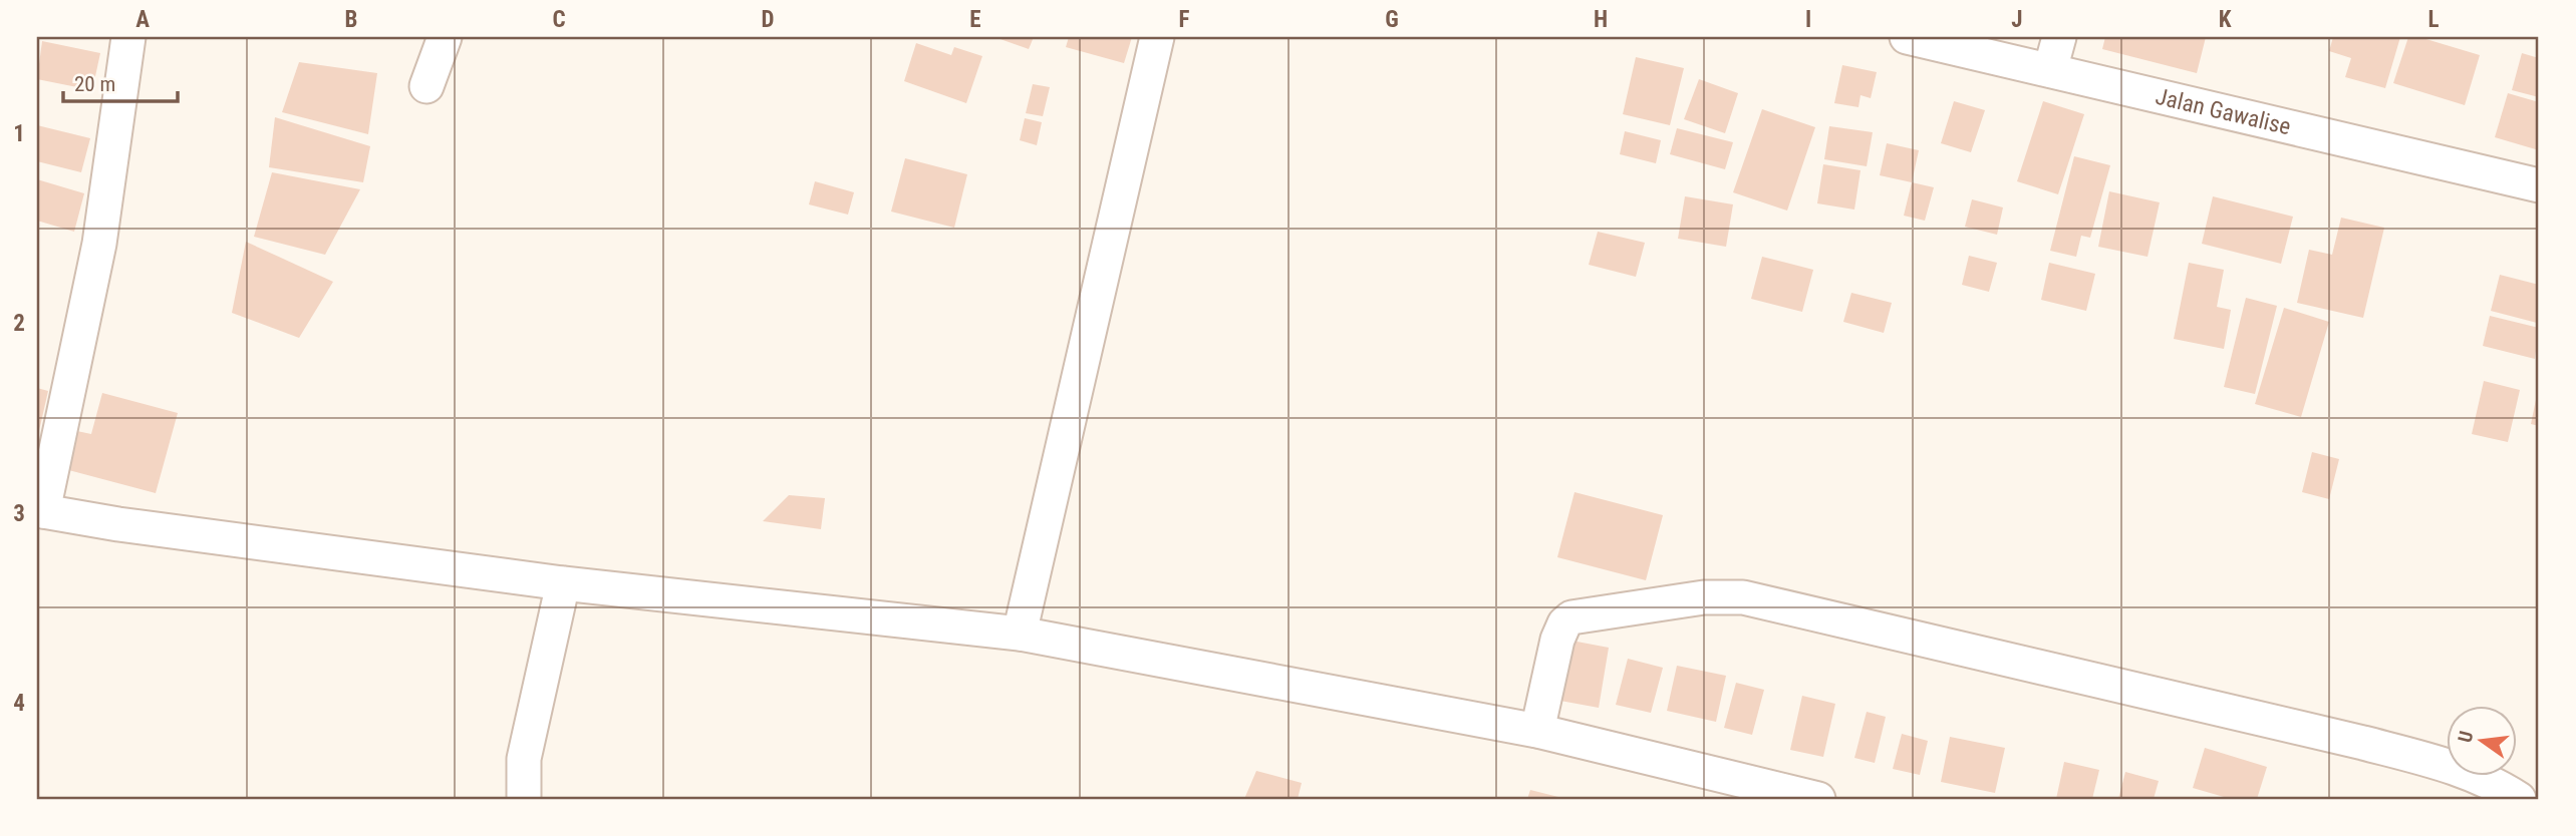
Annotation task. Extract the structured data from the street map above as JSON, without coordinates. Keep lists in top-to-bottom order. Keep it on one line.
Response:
{"streets":{"street":["Jalan Gawalise"]},"scale_bar":"20 m","north":"left","grid":{"columns":["A","B","C","D","E","F","G","H","I","J","K","L"],"rows":["1","2","3","4"]}}
